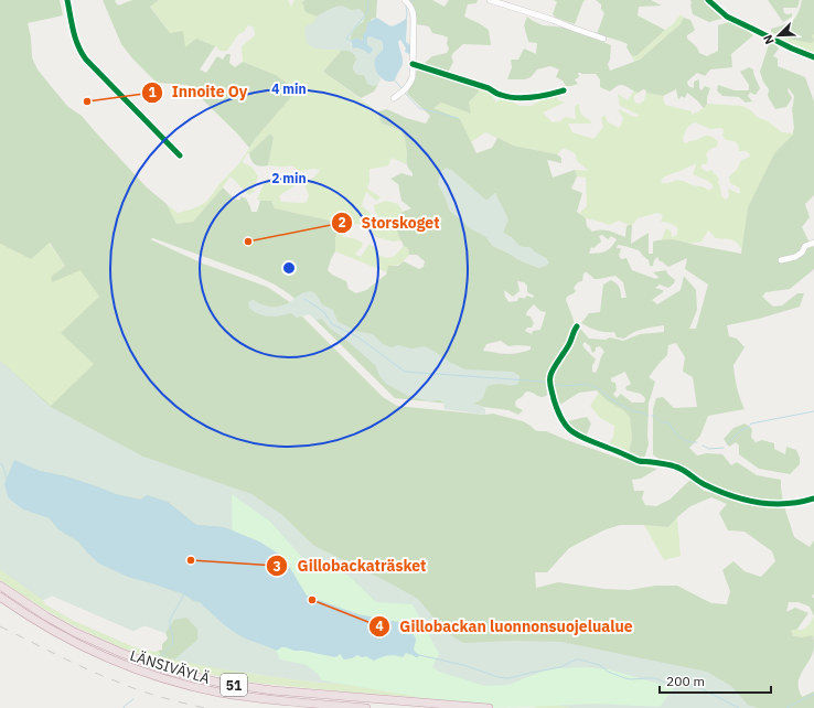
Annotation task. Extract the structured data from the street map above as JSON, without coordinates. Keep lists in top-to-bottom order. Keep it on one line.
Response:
{"streets":{"highway":["LÄNSIVÄYLÄ","51"]},"places":["Innoite Oy","Storskoget","Gillobackaträsket","Gillobackan luonnonsuojelualue"],"scale_bar":"200 m","north":"bottom left","rings":["4 min","2 min"]}
